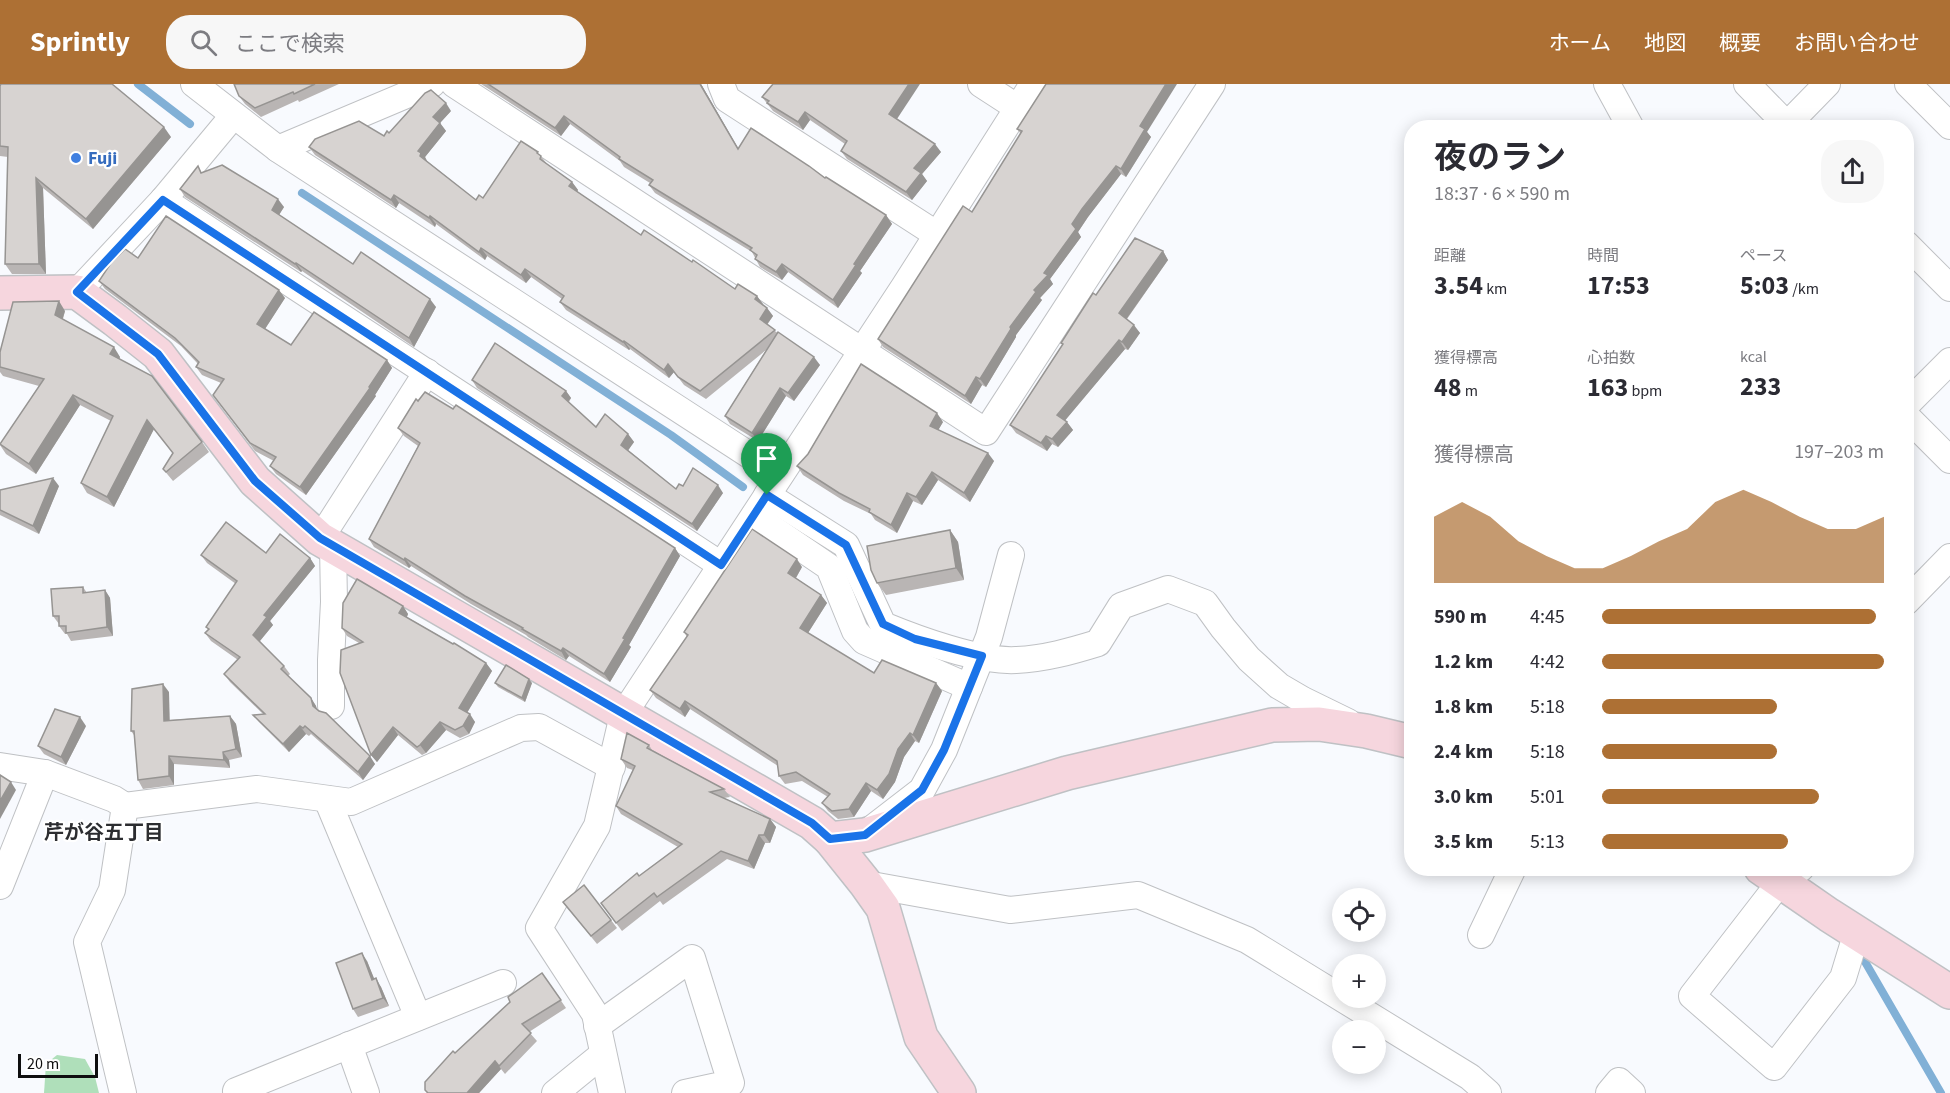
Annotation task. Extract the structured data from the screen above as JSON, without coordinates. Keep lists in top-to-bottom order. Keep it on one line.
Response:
{"districts":["芹が谷五丁目"],"places":["Fuji"],"scale_bar":"20 m","page":{"header":"Sprintly","search":"ここで検索","nav":["ホーム","地図","概要","お問い合わせ"],"heading":["夜のラン","18:37 · 6 × 590 m"],"stats":[["距離","3.54 km"],["時間","17:53"],["ペース","5:03 /km"],["獲得標高","48 m"],["心拍数","163 bpm"],["kcal","233"]],"chart":["獲得標高","197–203 m"],"list":[{"name":"590 m","note":"4:45"},{"name":"1.2 km","note":"4:42"},{"name":"1.8 km","note":"5:18"},{"name":"2.4 km","note":"5:18"},{"name":"3.0 km","note":"5:01"},{"name":"3.5 km","note":"5:13"}],"map_buttons":["+","−"],"scale":"20 m"}}
